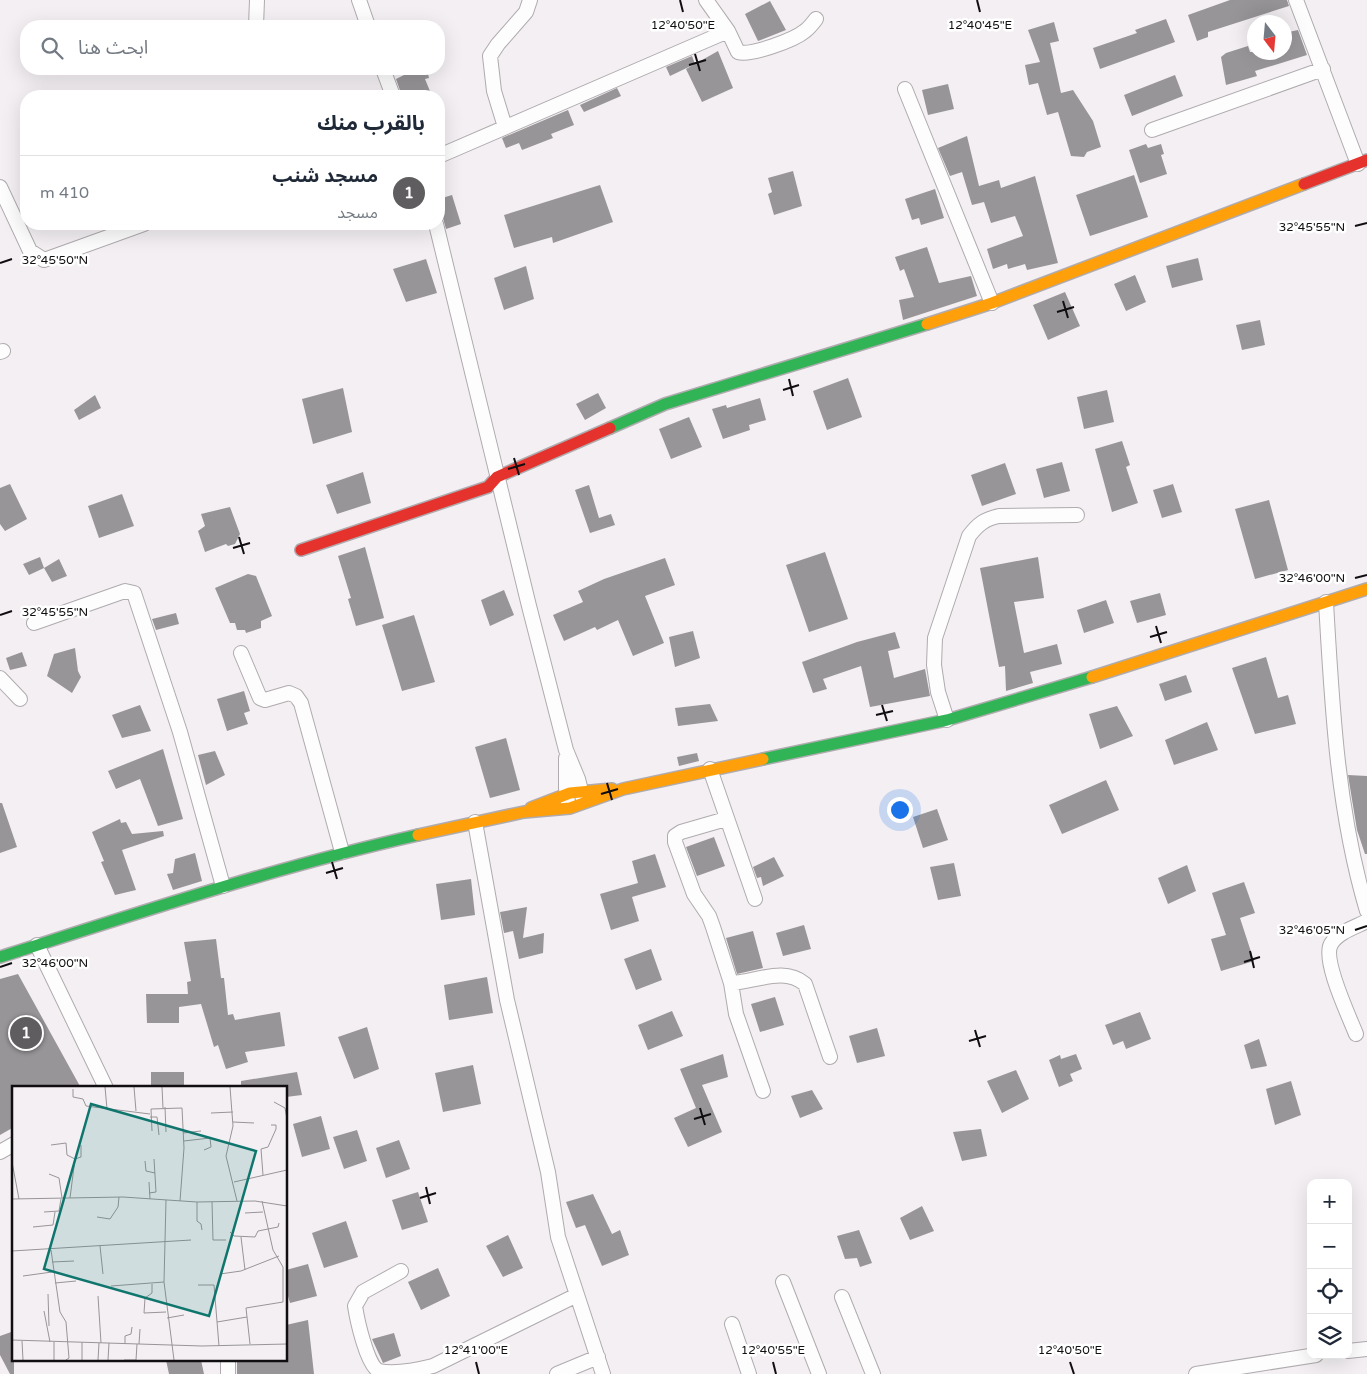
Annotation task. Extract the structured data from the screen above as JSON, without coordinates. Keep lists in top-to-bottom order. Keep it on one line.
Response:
{"north":"bottom","page":{"search":"ابحث هنا","heading":"بالقرب منك","list":[{"mark":"1","name":"مسجد شنب","note":"مسجد","value":"410 m"}],"pins":"1","map_buttons":["+","−"]},"coordinates":["12°40'50\"E","12°40'45\"E","32°45'55\"N","32°45'50\"N","32°46'00\"N","32°46'05\"N","12°41'00\"E","12°40'55\"E"]}
